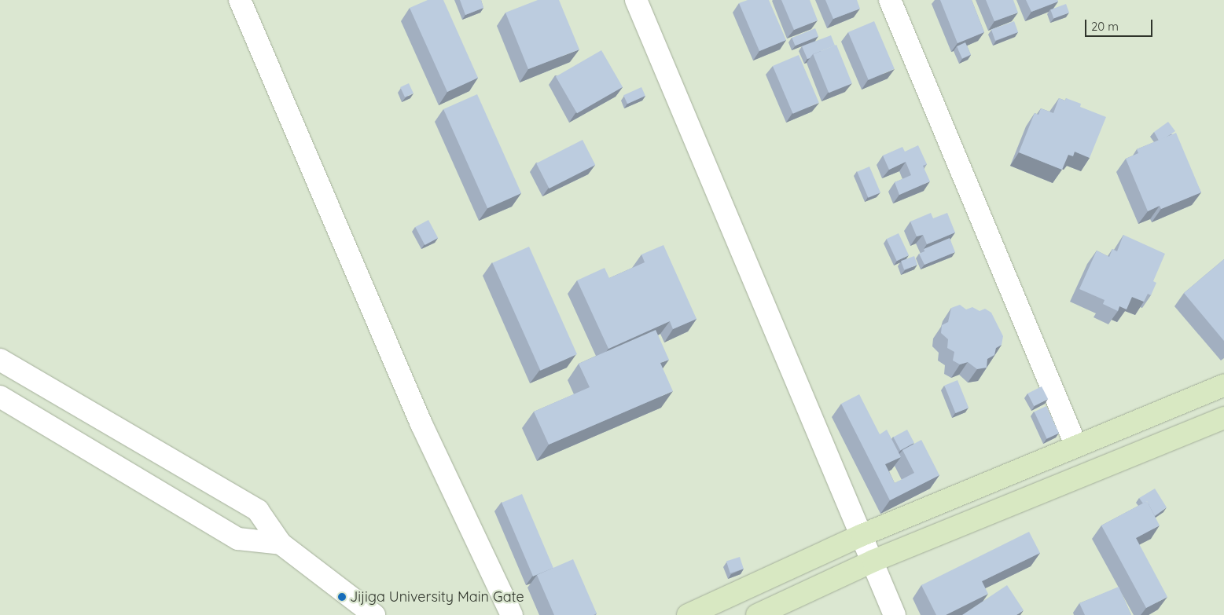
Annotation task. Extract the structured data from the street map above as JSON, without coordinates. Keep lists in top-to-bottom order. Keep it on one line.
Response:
{"places":["Jijiga University Main Gate"],"scale_bar":"20 m"}
